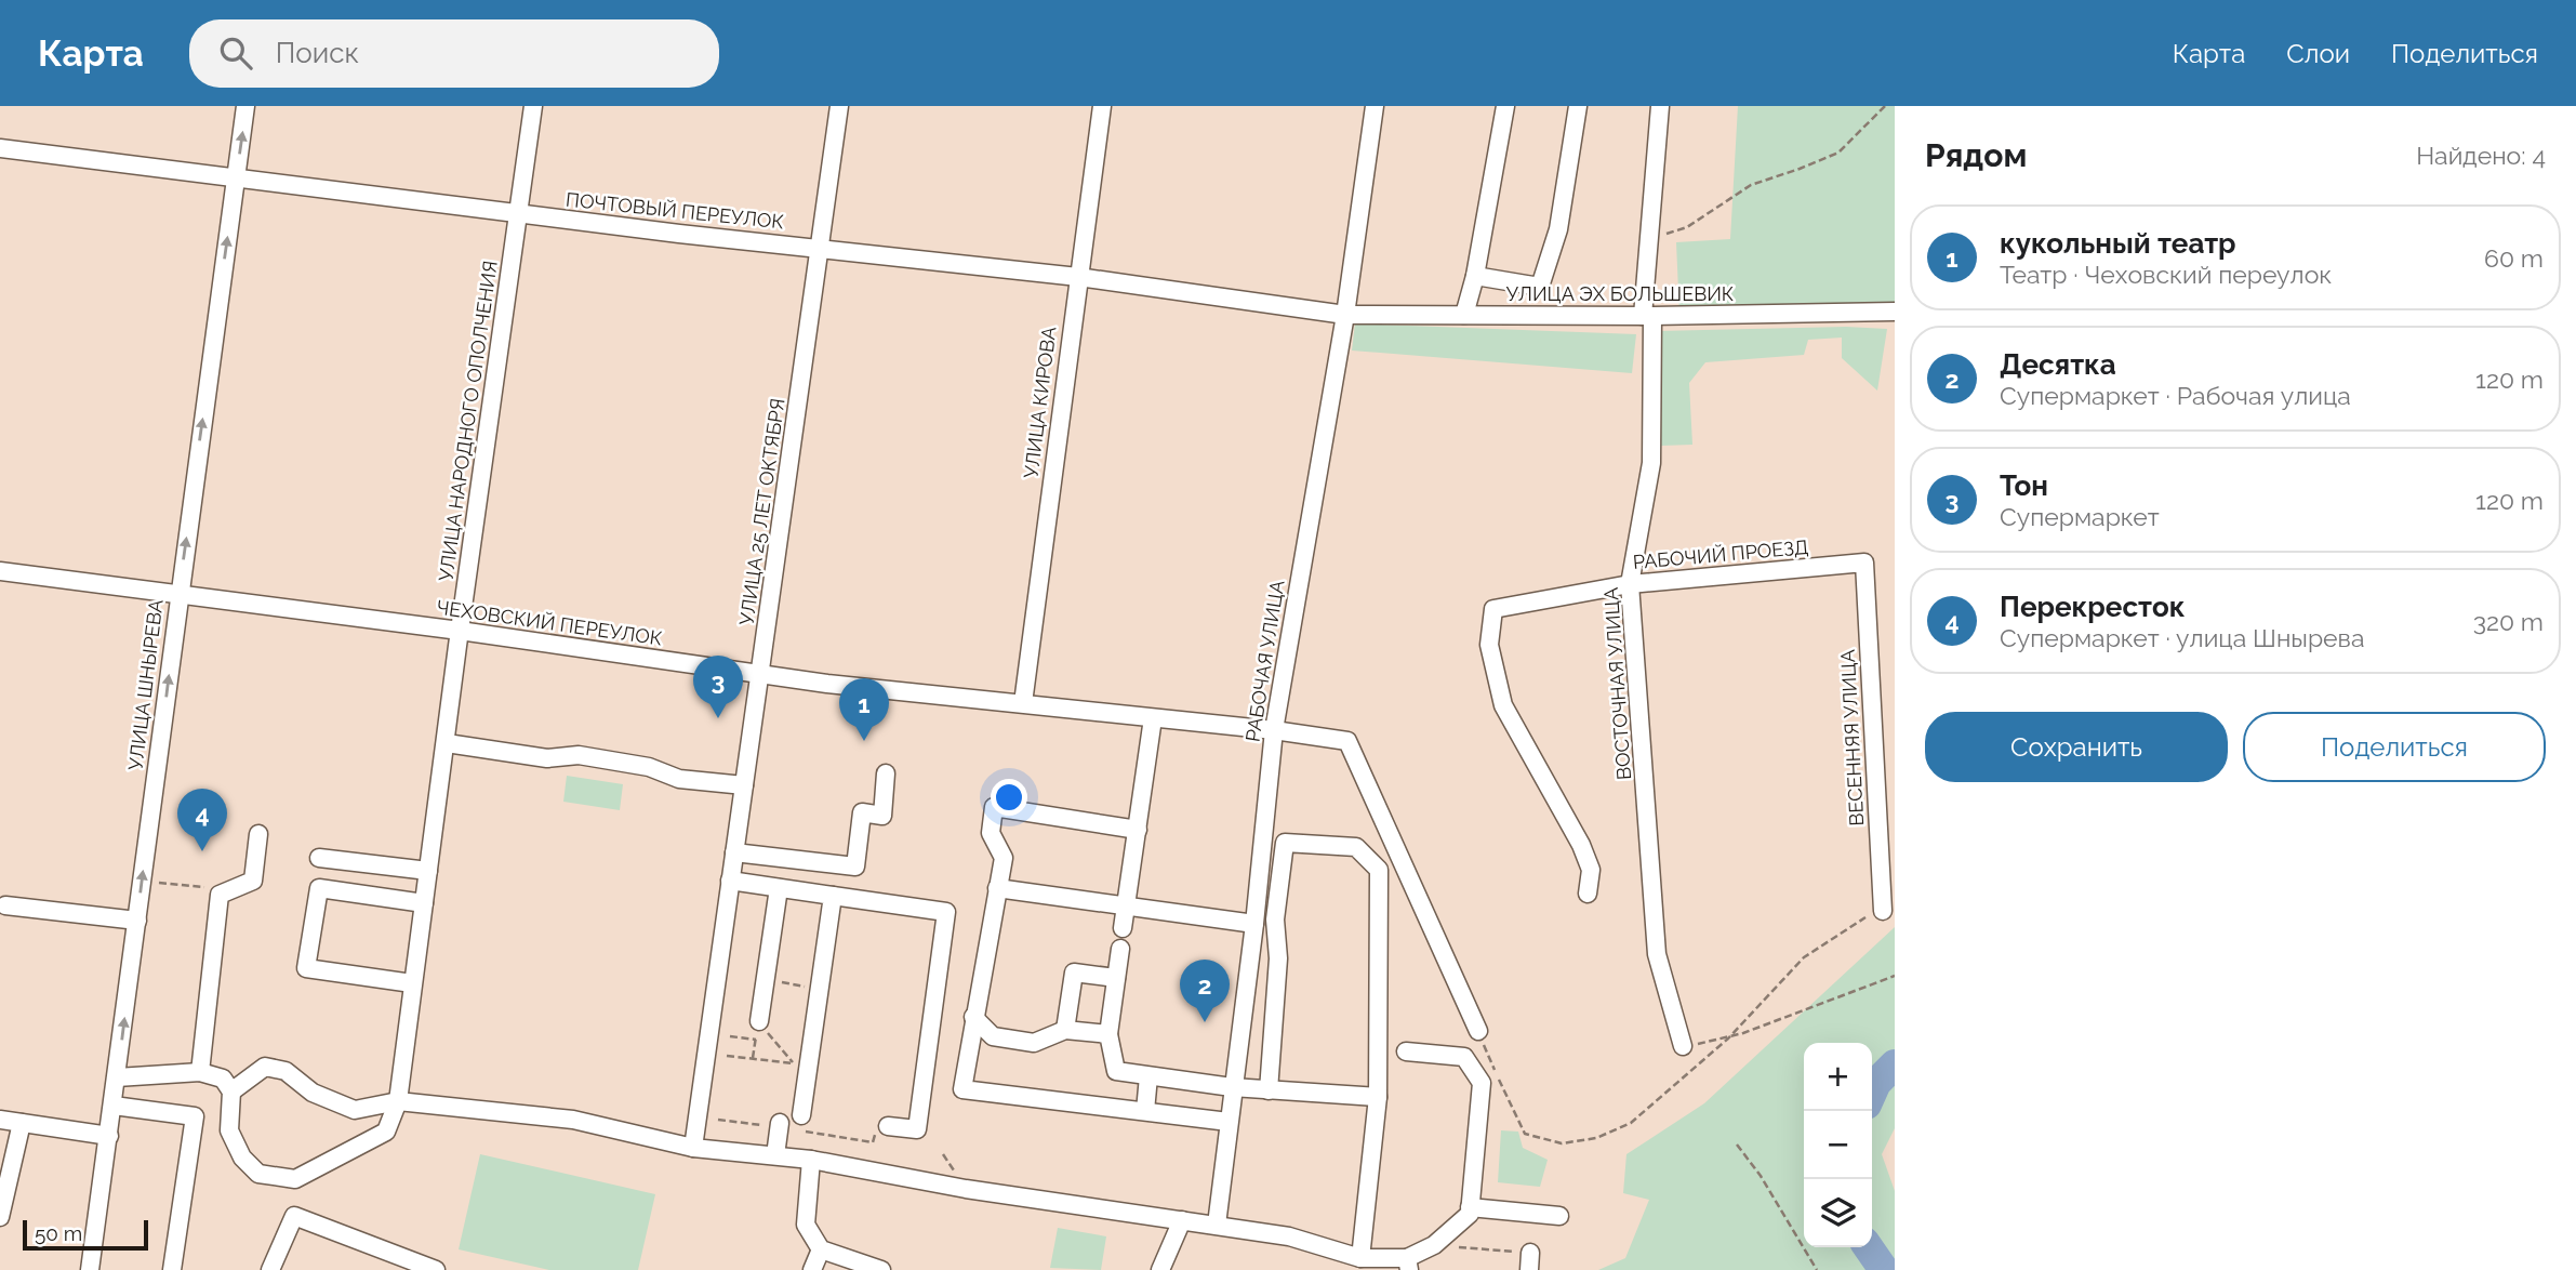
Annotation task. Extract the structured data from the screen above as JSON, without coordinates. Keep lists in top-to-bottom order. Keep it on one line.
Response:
{"streets":{"street":["ПОЧТОВЫЙ ПЕРЕУЛОК","УЛИЦА ЭХ БОЛЬШЕВИК","УЛИЦА КИРОВА","УЛИЦА НАРОДНОГО ОПОЛЧЕНИЯ","УЛИЦА 25 ЛЕТ ОКТЯБРЯ","РАБОЧИЙ ПРОЕЗД","ЧЕХОВСКИЙ ПЕРЕУЛОК","РАБОЧАЯ УЛИЦА","ВОСТОЧНАЯ УЛИЦА","УЛИЦА ШНЫРЕВА","ВЕСЕННЯЯ УЛИЦА"]},"crossings":[["ПОЧТОВЫЙ ПЕРЕУЛОК","УЛИЦА ЭХ БОЛЬШЕВИК"],["ПОЧТОВЫЙ ПЕРЕУЛОК","УЛИЦА КИРОВА"],["ПОЧТОВЫЙ ПЕРЕУЛОК","УЛИЦА НАРОДНОГО ОПОЛЧЕНИЯ"],["ПОЧТОВЫЙ ПЕРЕУЛОК","УЛИЦА 25 ЛЕТ ОКТЯБРЯ"],["ПОЧТОВЫЙ ПЕРЕУЛОК","РАБОЧАЯ УЛИЦА"],["ПОЧТОВЫЙ ПЕРЕУЛОК","УЛИЦА ШНЫРЕВА"],["УЛИЦА ЭХ БОЛЬШЕВИК","РАБОЧАЯ УЛИЦА"],["УЛИЦА ЭХ БОЛЬШЕВИК","ВОСТОЧНАЯ УЛИЦА"],["УЛИЦА КИРОВА","ЧЕХОВСКИЙ ПЕРЕУЛОК"],["УЛИЦА НАРОДНОГО ОПОЛЧЕНИЯ","ЧЕХОВСКИЙ ПЕРЕУЛОК"],["УЛИЦА 25 ЛЕТ ОКТЯБРЯ","ЧЕХОВСКИЙ ПЕРЕУЛОК"],["РАБОЧИЙ ПРОЕЗД","ВОСТОЧНАЯ УЛИЦА"],["РАБОЧИЙ ПРОЕЗД","ВЕСЕННЯЯ УЛИЦА"],["ЧЕХОВСКИЙ ПЕРЕУЛОК","РАБОЧАЯ УЛИЦА"],["ЧЕХОВСКИЙ ПЕРЕУЛОК","УЛИЦА ШНЫРЕВА"]],"one_way":["УЛИЦА ШНЫРЕВА"],"scale_bar":"50 m","page":{"header":"Карта","search":"Поиск","nav":["Карта","Слои","Поделиться"],"heading":["Рядом","Найдено: 4"],"list":[{"mark":"1","name":"кукольный театр","note":"Театр · Чеховский переулок","value":"60 m"},{"mark":"2","name":"Десятка","note":"Супермаркет · Рабочая улица","value":"120 m"},{"mark":"3","name":"Тон","note":"Супермаркет","value":"120 m"},{"mark":"4","name":"Перекресток","note":"Супермаркет · улица Шнырева","value":"320 m"}],"pins":["3","1","4","2"],"buttons":["Сохранить","Поделиться"],"map_buttons":["+","−"],"scale":"50 m"}}
